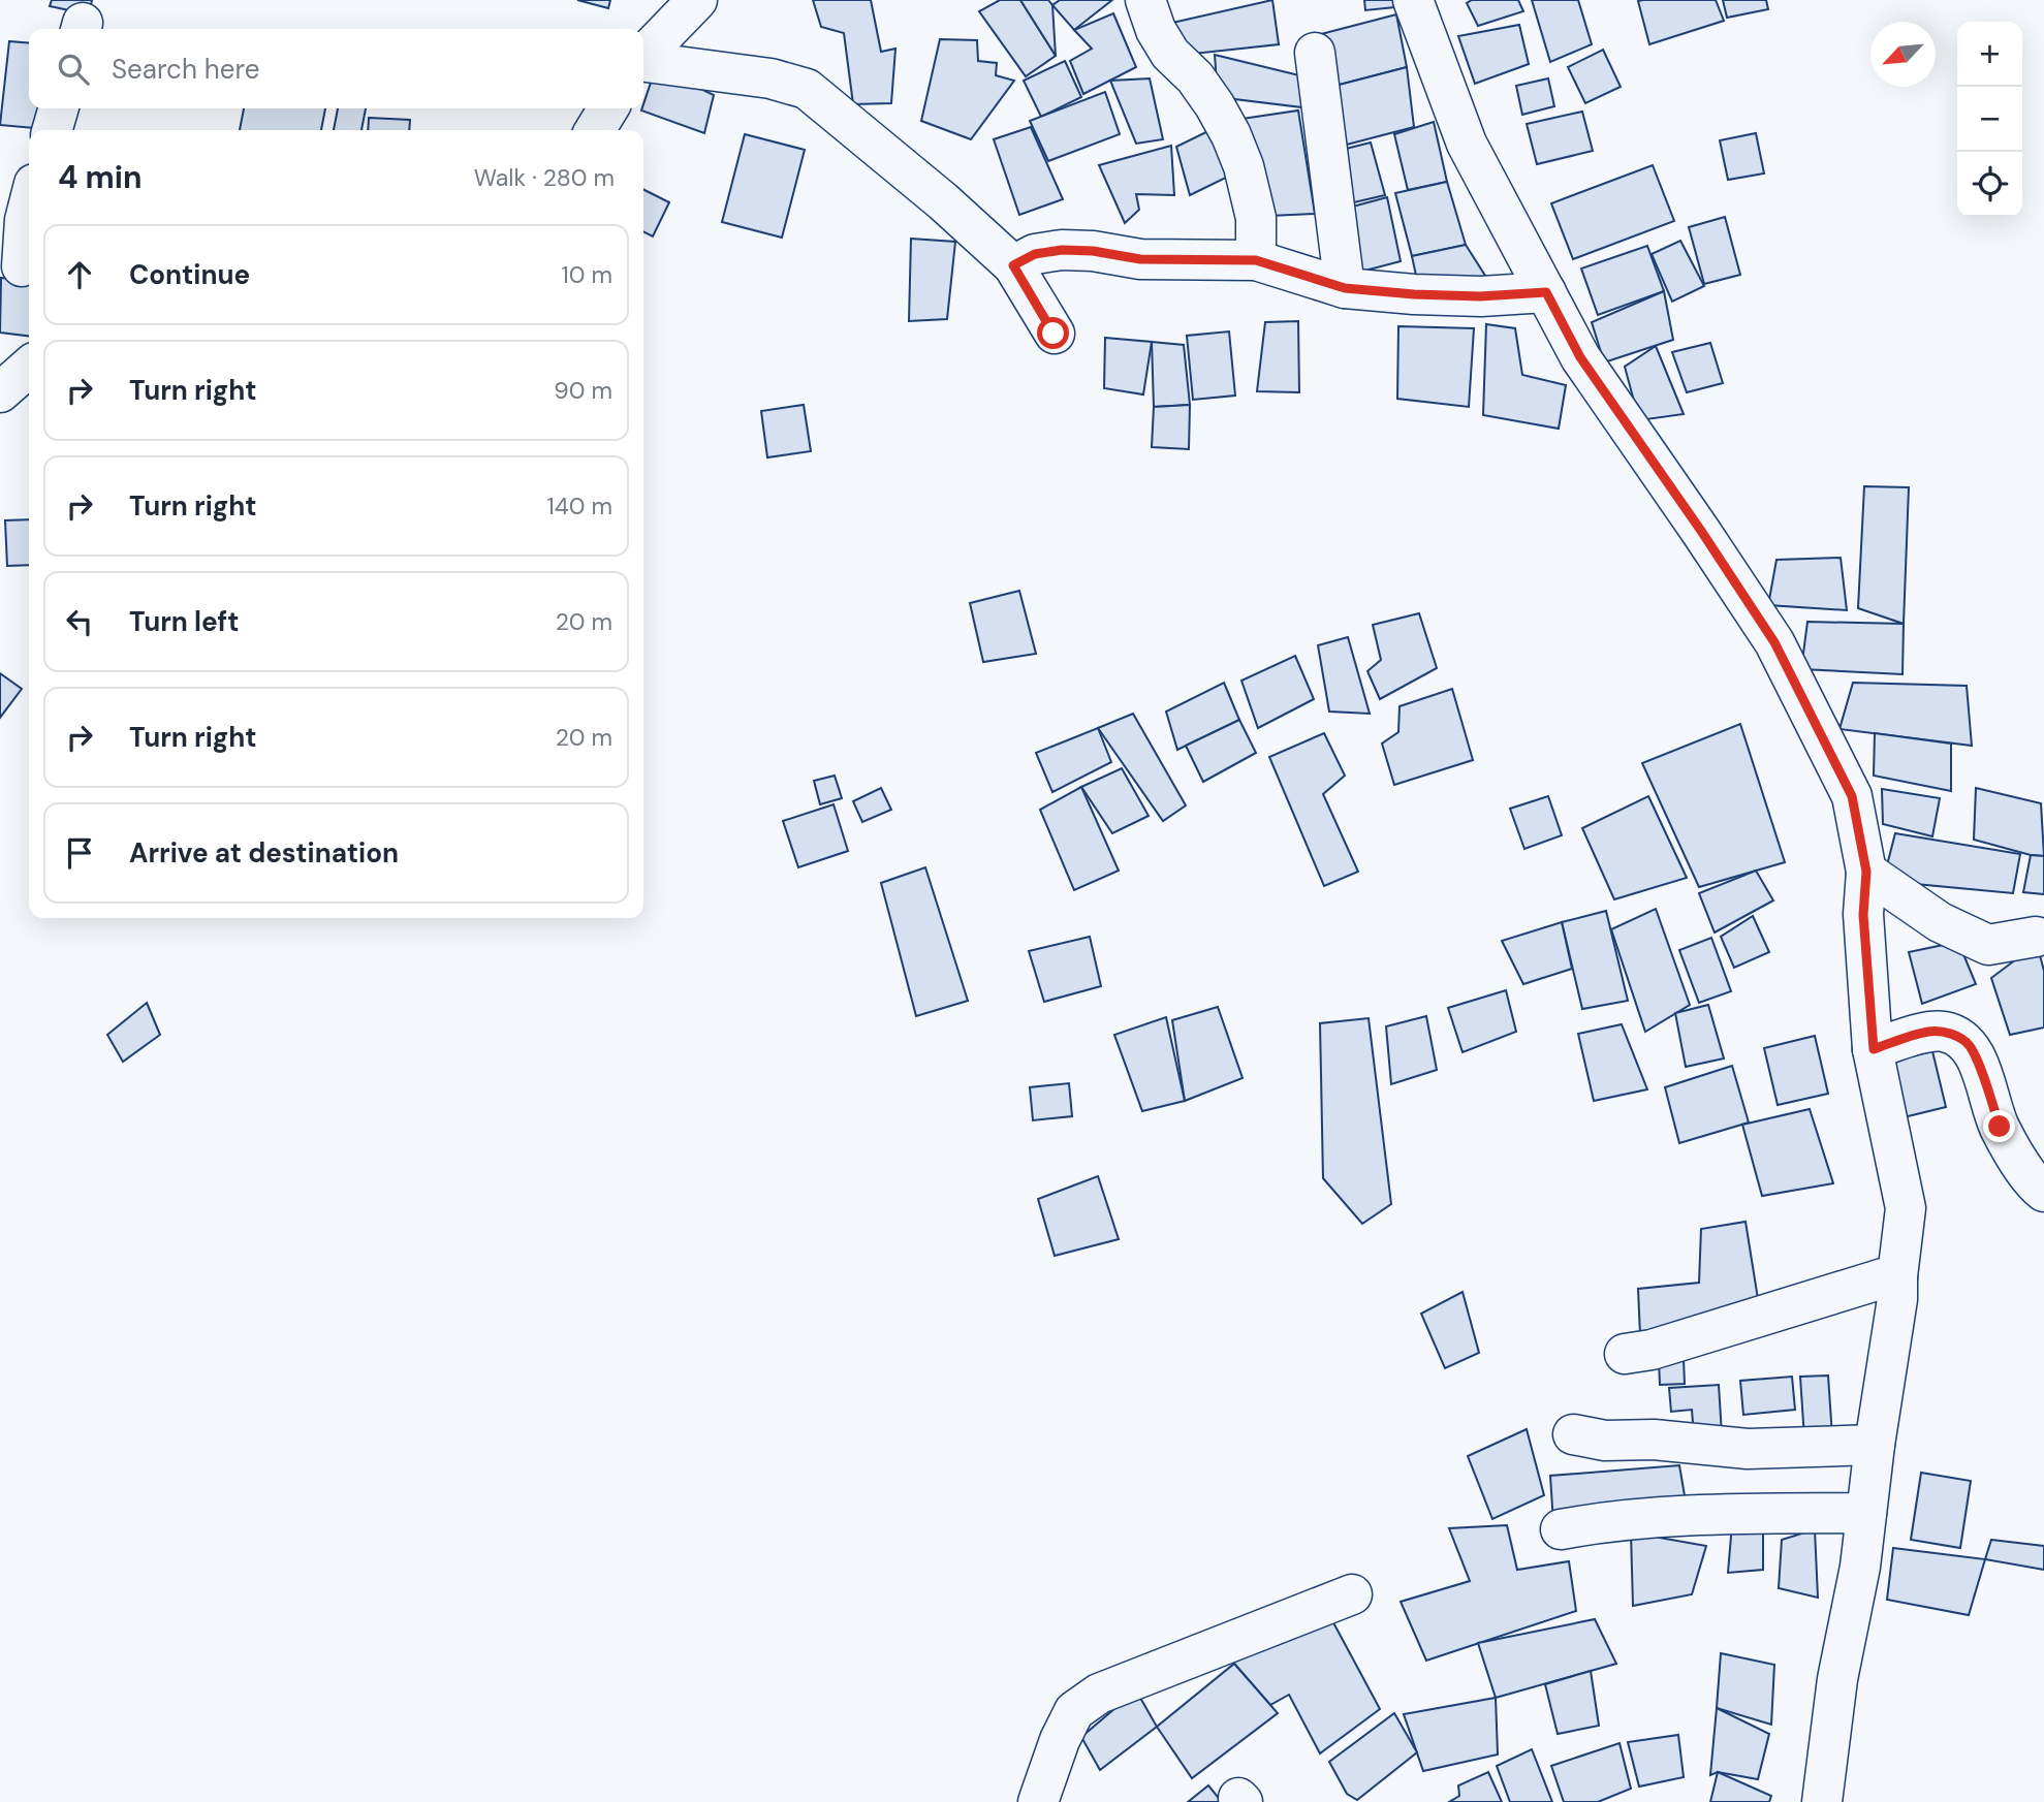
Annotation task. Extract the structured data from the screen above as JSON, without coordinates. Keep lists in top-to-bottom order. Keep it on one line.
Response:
{"north":"bottom left","page":{"map_buttons":["+","−"],"search":"Search here","heading":["4 min","Walk · 280 m"],"list":[["Continue","10 m"],["Turn right","90 m"],["Turn right","140 m"],["Turn left","20 m"],["Turn right","20 m"],"Arrive at destination"]}}
